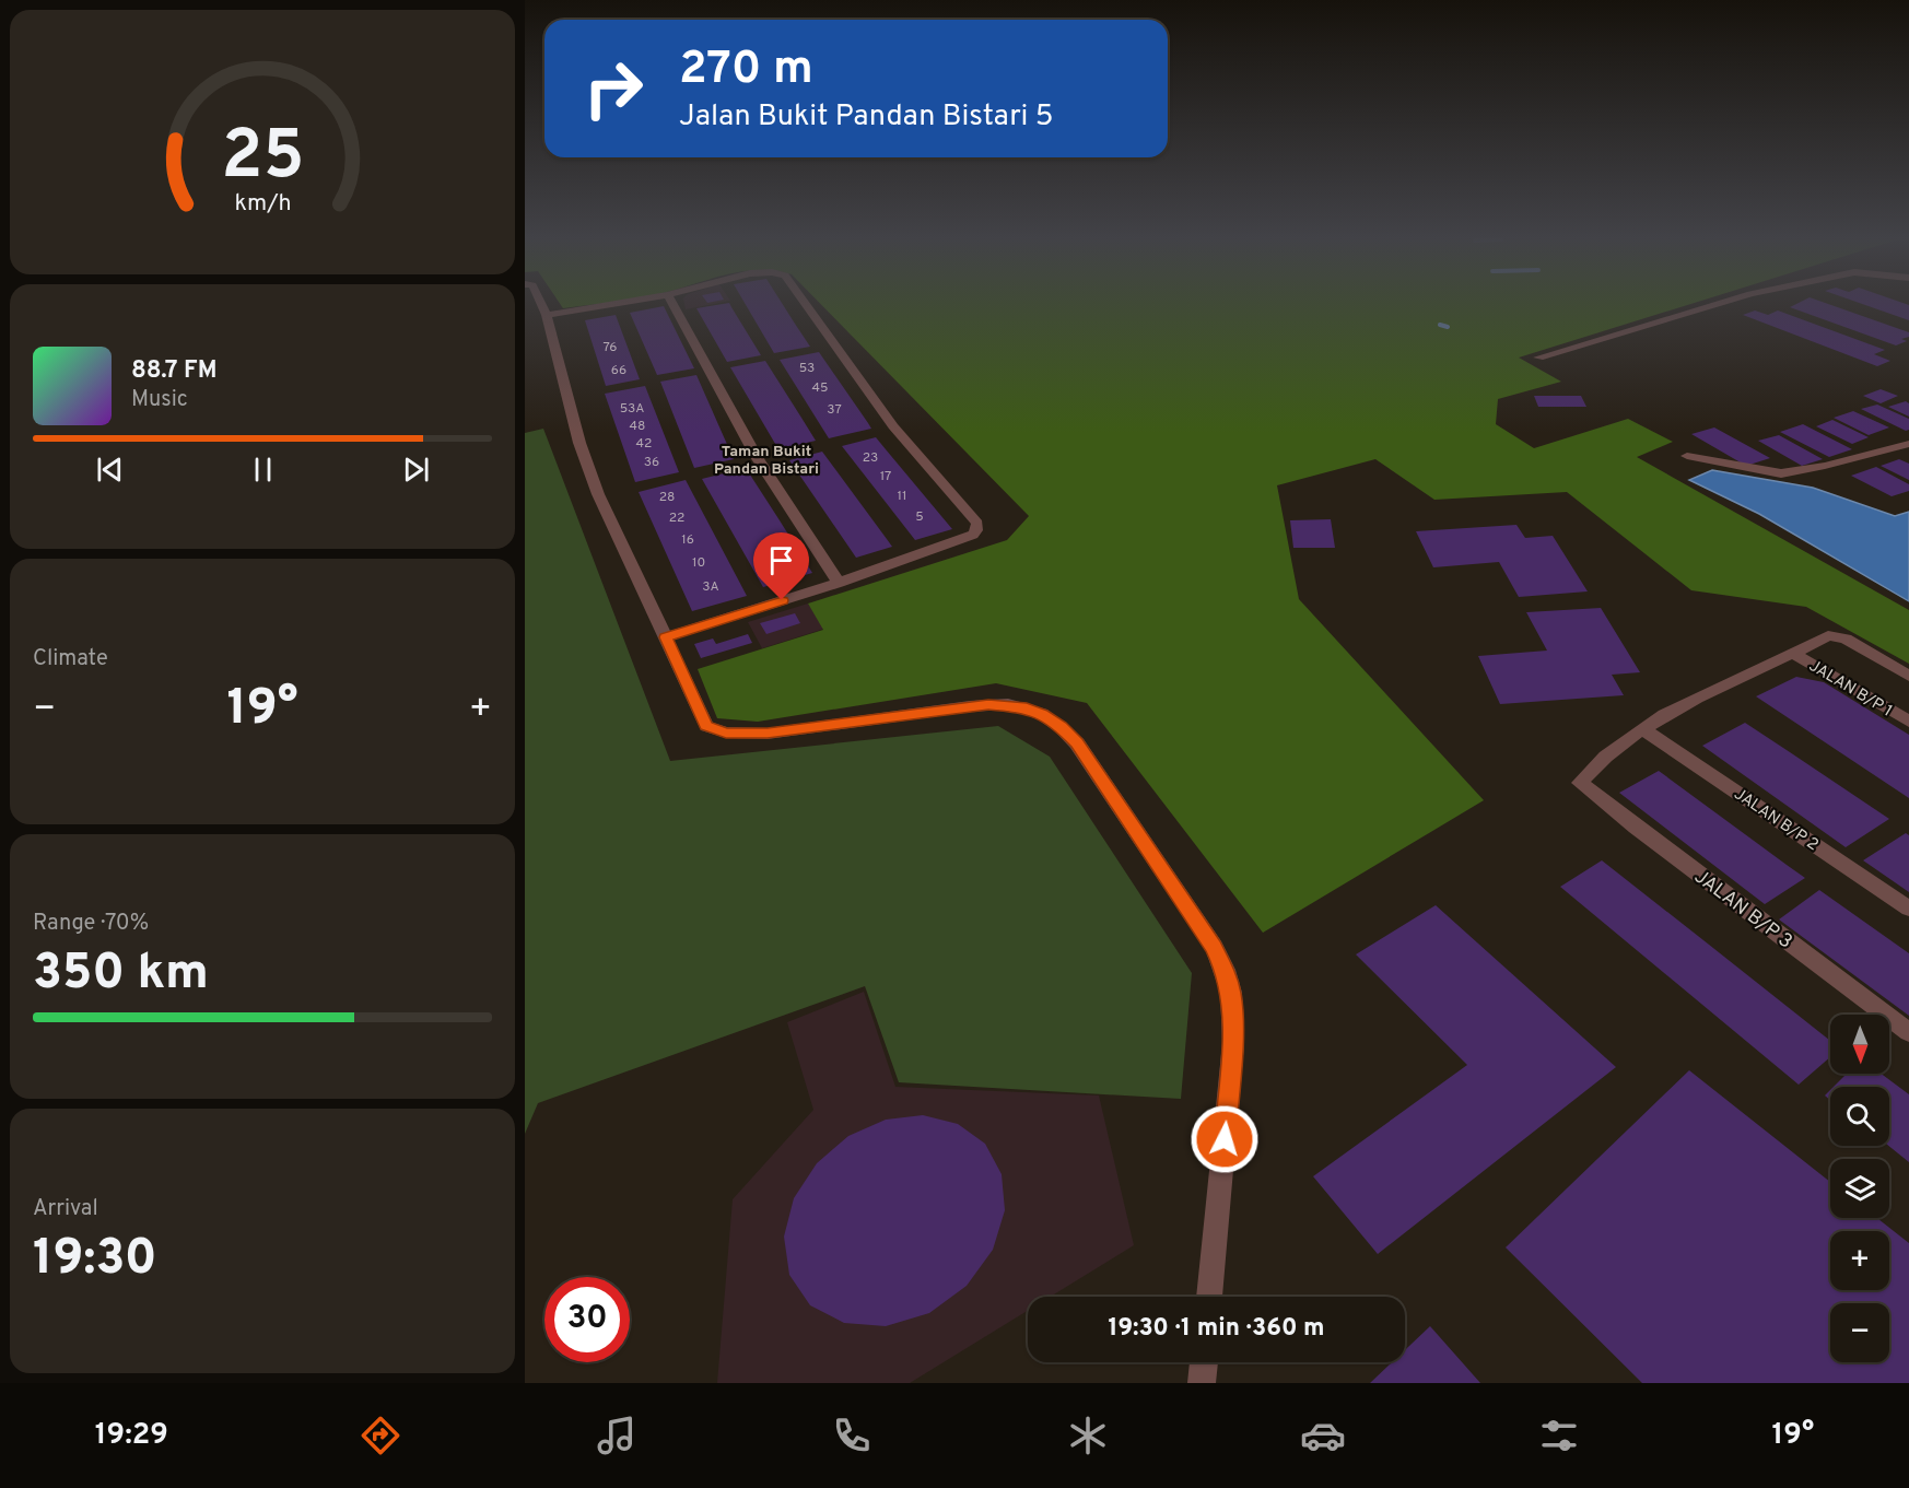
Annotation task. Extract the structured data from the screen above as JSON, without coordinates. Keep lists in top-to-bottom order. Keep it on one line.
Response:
{"streets":{"street":["JALAN B/P 1","JALAN B/P 2","JALAN B/P 3"]},"crossings":[["JALAN B/P 2","JALAN B/P 3"]],"districts":["Taman Bukit Pandan Bistari"],"house_numbers":["76","53","66","45","53A","37","48","42","23","36","17","11","28","5","22","16","10","3A"],"north":"bottom","page":{"turn":["270 m","Jalan Bukit Pandan Bistari 5"],"song":["88.7 FM","Music"],"tile":["Climate",["Range · 70%","350 km"],["Arrival","19:30"]],"heat":["−","19°","+"],"map_buttons":["+","−"],"limit":"30","trip":"19:30 · 1 min · 360 m","tabs":["19:29","19°"],"gauge":["25","km/h"]}}
